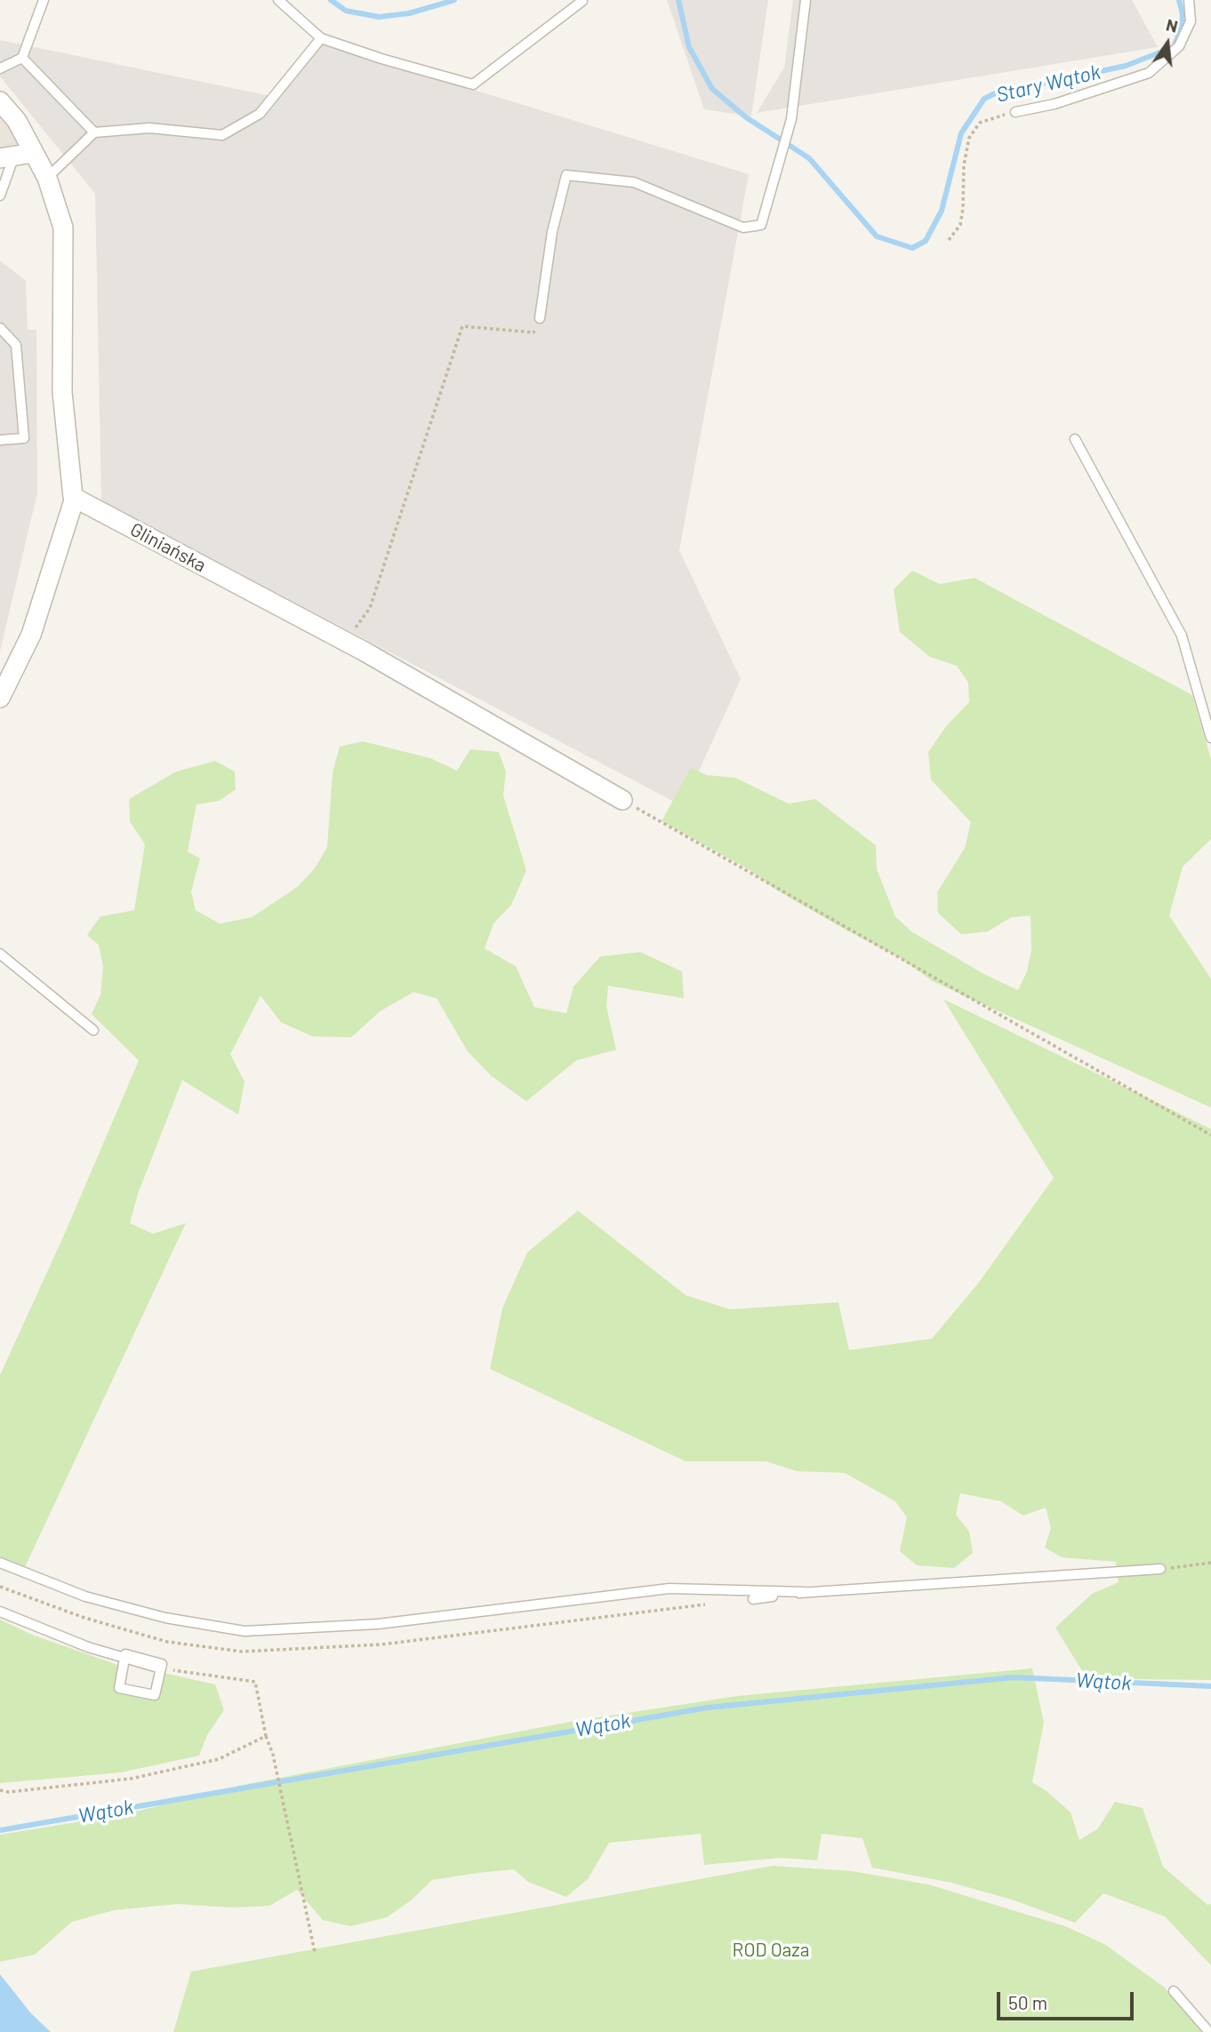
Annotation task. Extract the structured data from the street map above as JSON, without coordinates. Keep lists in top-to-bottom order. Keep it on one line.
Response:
{"streets":{"street":["Gliniańska"]},"water":["Stary Wątok","Wątok"],"parks":["ROD Oaza"],"scale_bar":"50 m","north":"top"}
